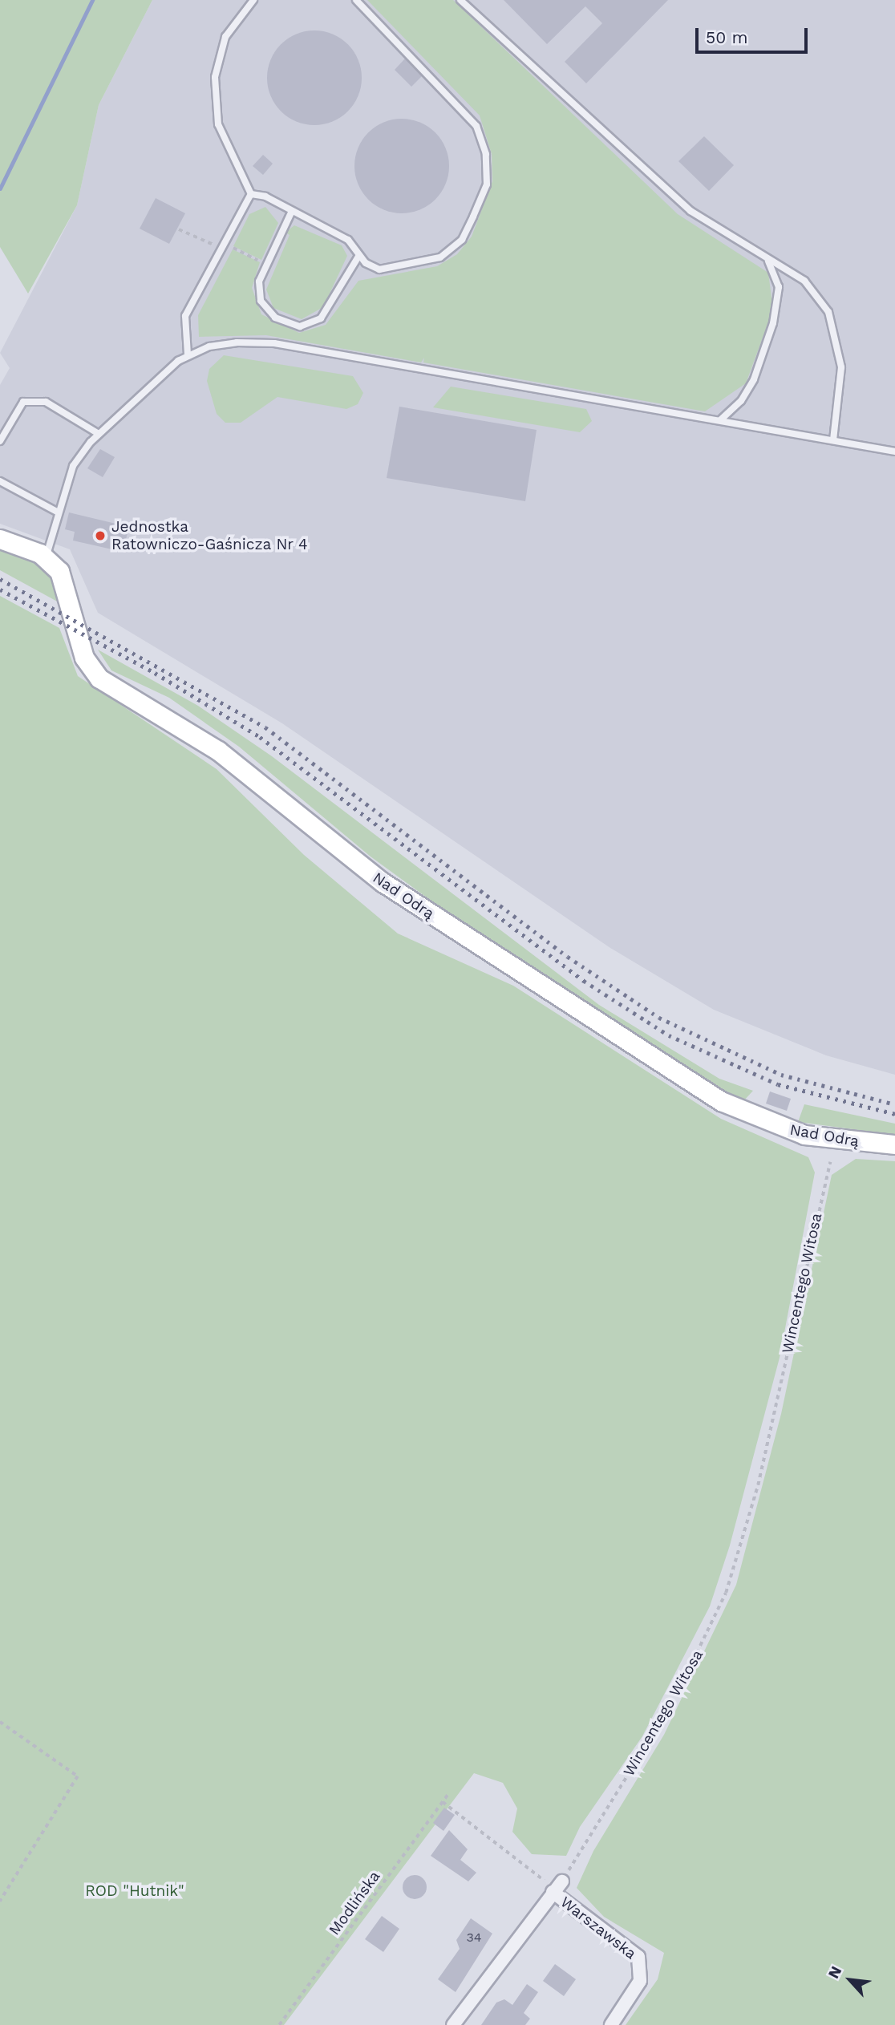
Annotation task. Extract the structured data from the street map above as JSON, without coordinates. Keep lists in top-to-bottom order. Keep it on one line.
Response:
{"streets":{"street":["Nad Odrą","Warszawska"],"path":["Wincentego Witosa","Modlińska"]},"crossings":[["Wincentego Witosa","Warszawska"]],"parks":["ROD \"Hutnik\""],"places":["Jednostka Ratowniczo-Gaśnicza Nr 4"],"house_numbers":["34"],"scale_bar":"50 m","north":"top left"}
